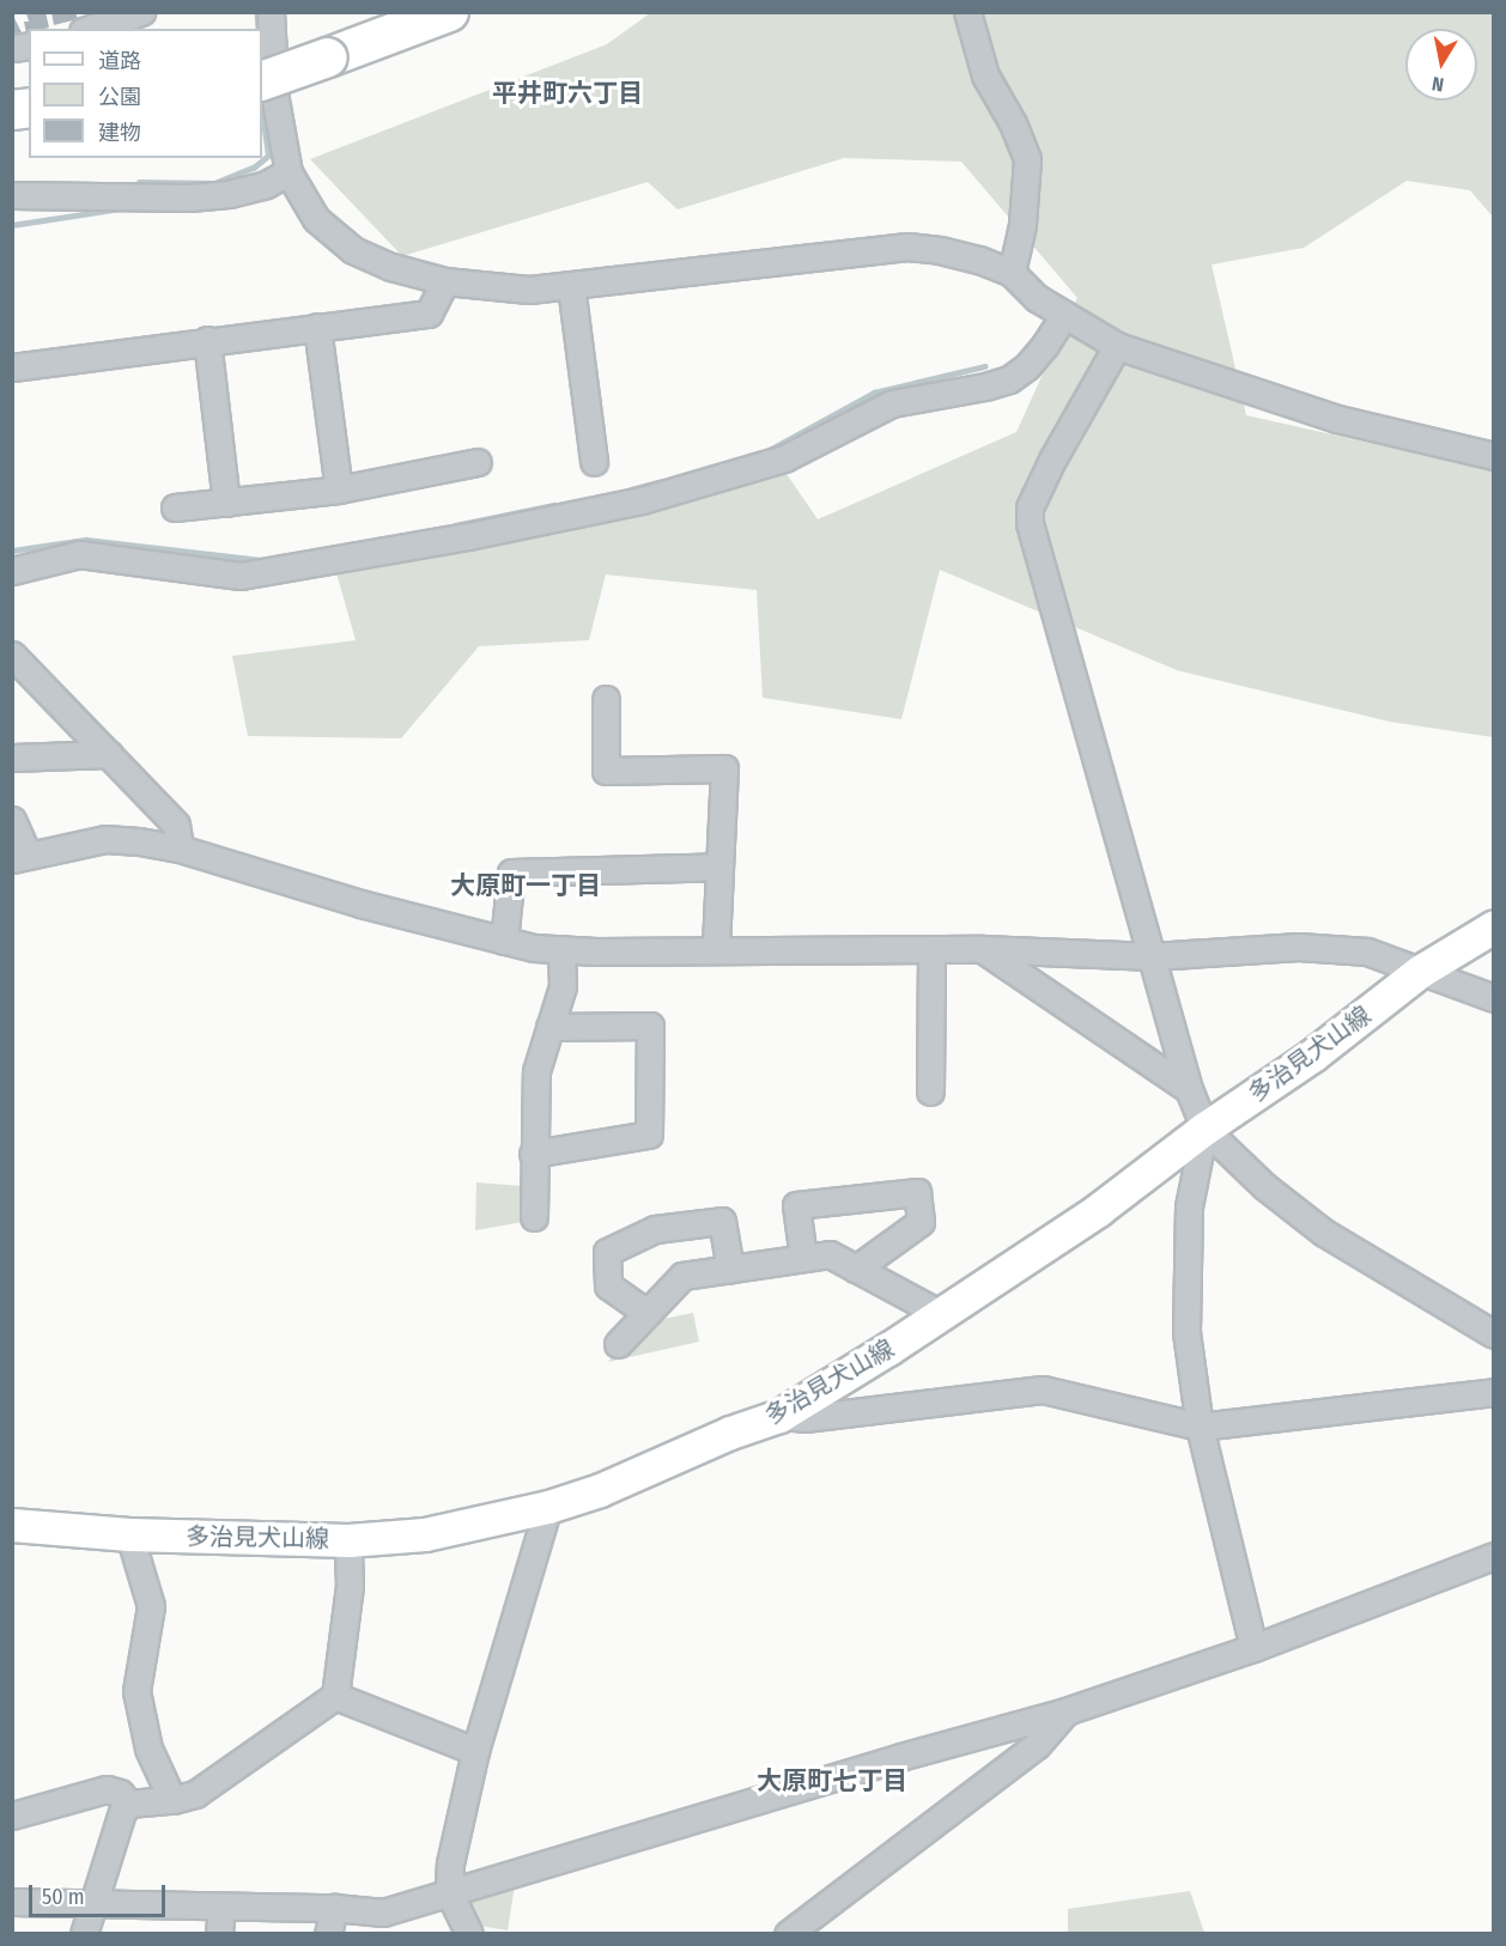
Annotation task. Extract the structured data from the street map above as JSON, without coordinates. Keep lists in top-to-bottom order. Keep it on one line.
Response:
{"streets":{"main road":["多治見犬山線"]},"districts":["平井町六丁目","大原町一丁目","大原町七丁目"],"legend":["道路","公園","建物"],"scale_bar":"50 m","north":"bottom"}
